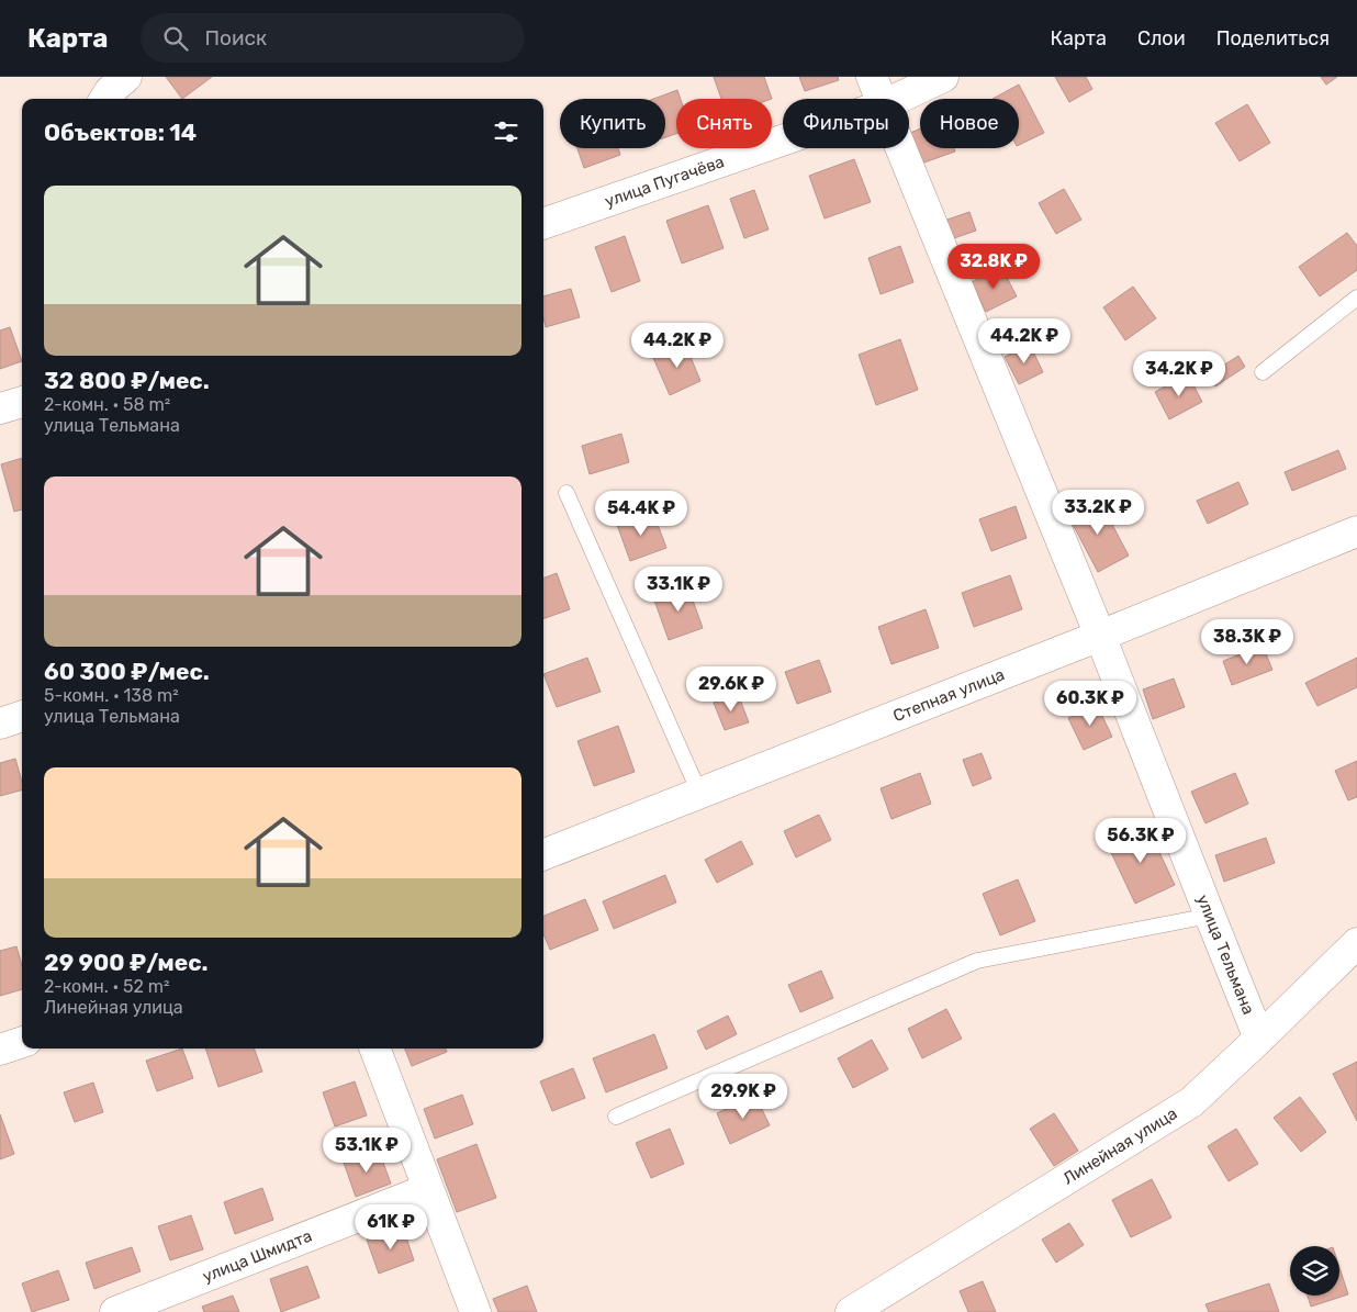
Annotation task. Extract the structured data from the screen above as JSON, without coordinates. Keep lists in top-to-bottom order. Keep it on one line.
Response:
{"streets":{"street":["улица Пугачёва","Степная улица","улица Тельмана","Линейная улица","улица Шмидта"]},"crossings":[["Степная улица","улица Тельмана"],["улица Тельмана","Линейная улица"]],"page":{"header":"Карта","search":"Поиск","nav":["Карта","Слои","Поделиться"],"chip":["Купить","Снять","Фильтры","Новое"],"heading":"Объектов: 14","list":[{"name":"32 800 ₽/мес.","note":"2-комн. · 58 m² · улица Тельмана"},{"name":"60 300 ₽/мес.","note":"5-комн. · 138 m² · улица Тельмана"},{"name":"29 900 ₽/мес.","note":"2-комн. · 52 m² · Линейная улица"}],"price":["32.8K ₽","44.2K ₽","44.2K ₽","34.2K ₽","33.2K ₽","54.4K ₽","33.1K ₽","38.3K ₽","29.6K ₽","60.3K ₽","56.3K ₽","29.9K ₽","53.1K ₽","61K ₽"]}}
